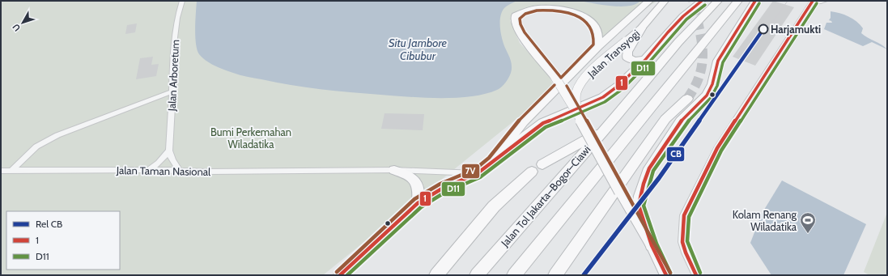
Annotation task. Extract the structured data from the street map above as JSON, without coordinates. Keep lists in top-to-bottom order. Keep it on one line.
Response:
{"streets":{"highway":["Jalan Transyogi","Jalan Tol Jakarta–Bogor–Ciawi"],"street":["Jalan Arboretum","Jalan Taman Nasional"]},"crossings":[["Jalan Transyogi","Jalan Taman Nasional"],["Jalan Arboretum","Jalan Taman Nasional"]],"water":["Situ Jambore Cibubur"],"parks":["Bumi Perkemahan Wiladatika"],"places":{"other":["Harjamukti"],"sports":["Kolam Renang Wiladatika"]},"lines":["transit line 1","transit line D11","transit line 7V","rail line CB"],"legend":["Rel CB","1","D11"],"north":"bottom left"}
